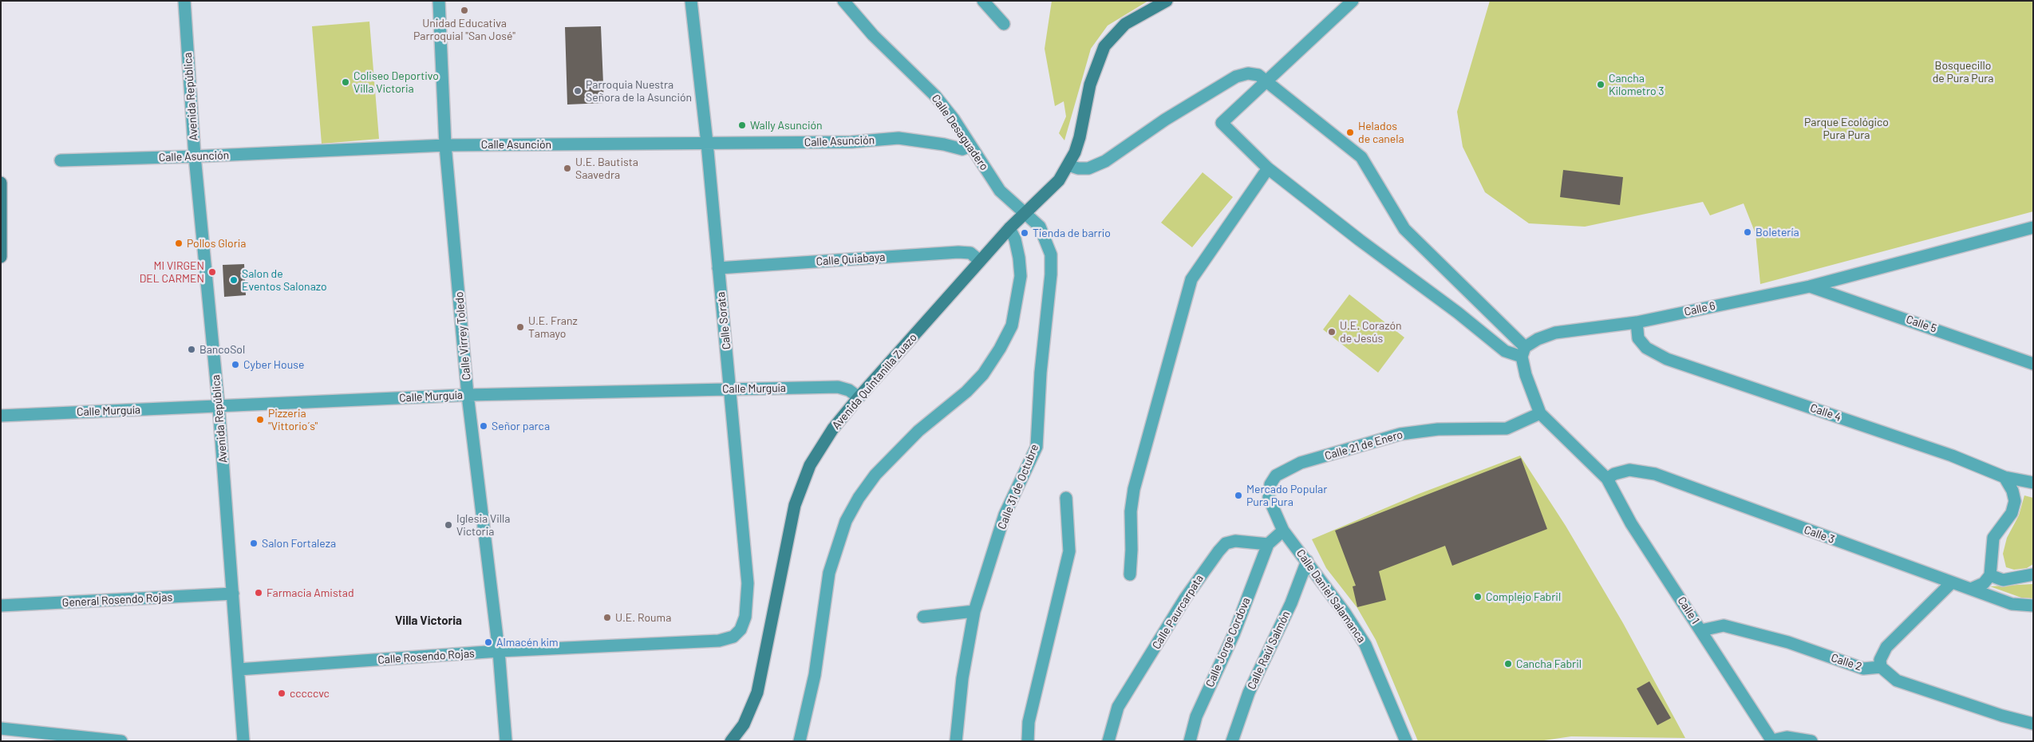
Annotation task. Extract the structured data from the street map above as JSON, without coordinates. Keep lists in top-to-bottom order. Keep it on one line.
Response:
{"streets":{"street":["Avenida República","Calle Desaguadero","Calle Asunción","Calle Quiabaya","Calle 6","Calle Sorata","Calle 5","Calle Virrey Toledo","Avenida Quintanilla Zuazo","Calle Murguía","Calle 4","Calle 21 de Enero","Calle 31 de Octubre","Calle 3","Calle Daniel Salamanca","General Rosendo Rojas","Calle 1","Calle Paurcarpata","Calle Jorge Cordova","Calle Raúl Salmón","Calle Rosendo Rojas","Calle 2"]},"crossings":[["Avenida República","Calle Asunción"],["Avenida República","Calle Murguía"],["Avenida República","General Rosendo Rojas"],["Avenida República","Calle Rosendo Rojas"],["Calle Desaguadero","Calle Asunción"],["Calle Desaguadero","Avenida Quintanilla Zuazo"],["Calle Desaguadero","Calle 31 de Octubre"],["Calle Asunción","Calle Sorata"],["Calle Asunción","Calle Virrey Toledo"],["Calle Quiabaya","Calle Sorata"],["Calle Quiabaya","Avenida Quintanilla Zuazo"],["Calle 6","Calle 5"],["Calle 6","Calle 4"],["Calle Sorata","Calle Murguía"],["Calle Sorata","Calle Rosendo Rojas"],["Calle Virrey Toledo","Calle Murguía"],["Calle Virrey Toledo","Calle Rosendo Rojas"],["Avenida Quintanilla Zuazo","Calle Murguía"],["Avenida Quintanilla Zuazo","Calle 31 de Octubre"],["Calle 21 de Enero","Calle Daniel Salamanca"],["Calle 3","Calle 1"],["Calle Daniel Salamanca","Calle Raúl Salmón"],["Calle 1","Calle 2"],["Calle Paurcarpata","Calle Jorge Cordova"]],"districts":["Villa Victoria"],"parks":["Bosquecillo de Pura Pura","Parque Ecológico Pura Pura"],"places":["Unidad Educativa Parroquial \"San José\"","Coliseo Deportivo Villa Victoria","Cancha Kilometro 3","Parroquia Nuestra Señora de la Asunción","Wally Asunción","Helados de canela","U.E. Bautista Saavedra","Boletería","Tienda de barrio","Pollos Gloria","MI VIRGEN DEL CARMEN","Salon de Eventos Salonazo","U.E. Franz Tamayo","U.E. Corazón de Jesús","BancoSol","Cyber House","Pizzeria \"Vittorio´s\"","Señor parca","Mercado Popular Pura Pura","Iglesia Villa Victoria","Salon Fortaleza","Farmacia Amistad","Complejo Fabril","U.E. Rouma","Almacén kim","Cancha Fabril","cccccvc"]}
